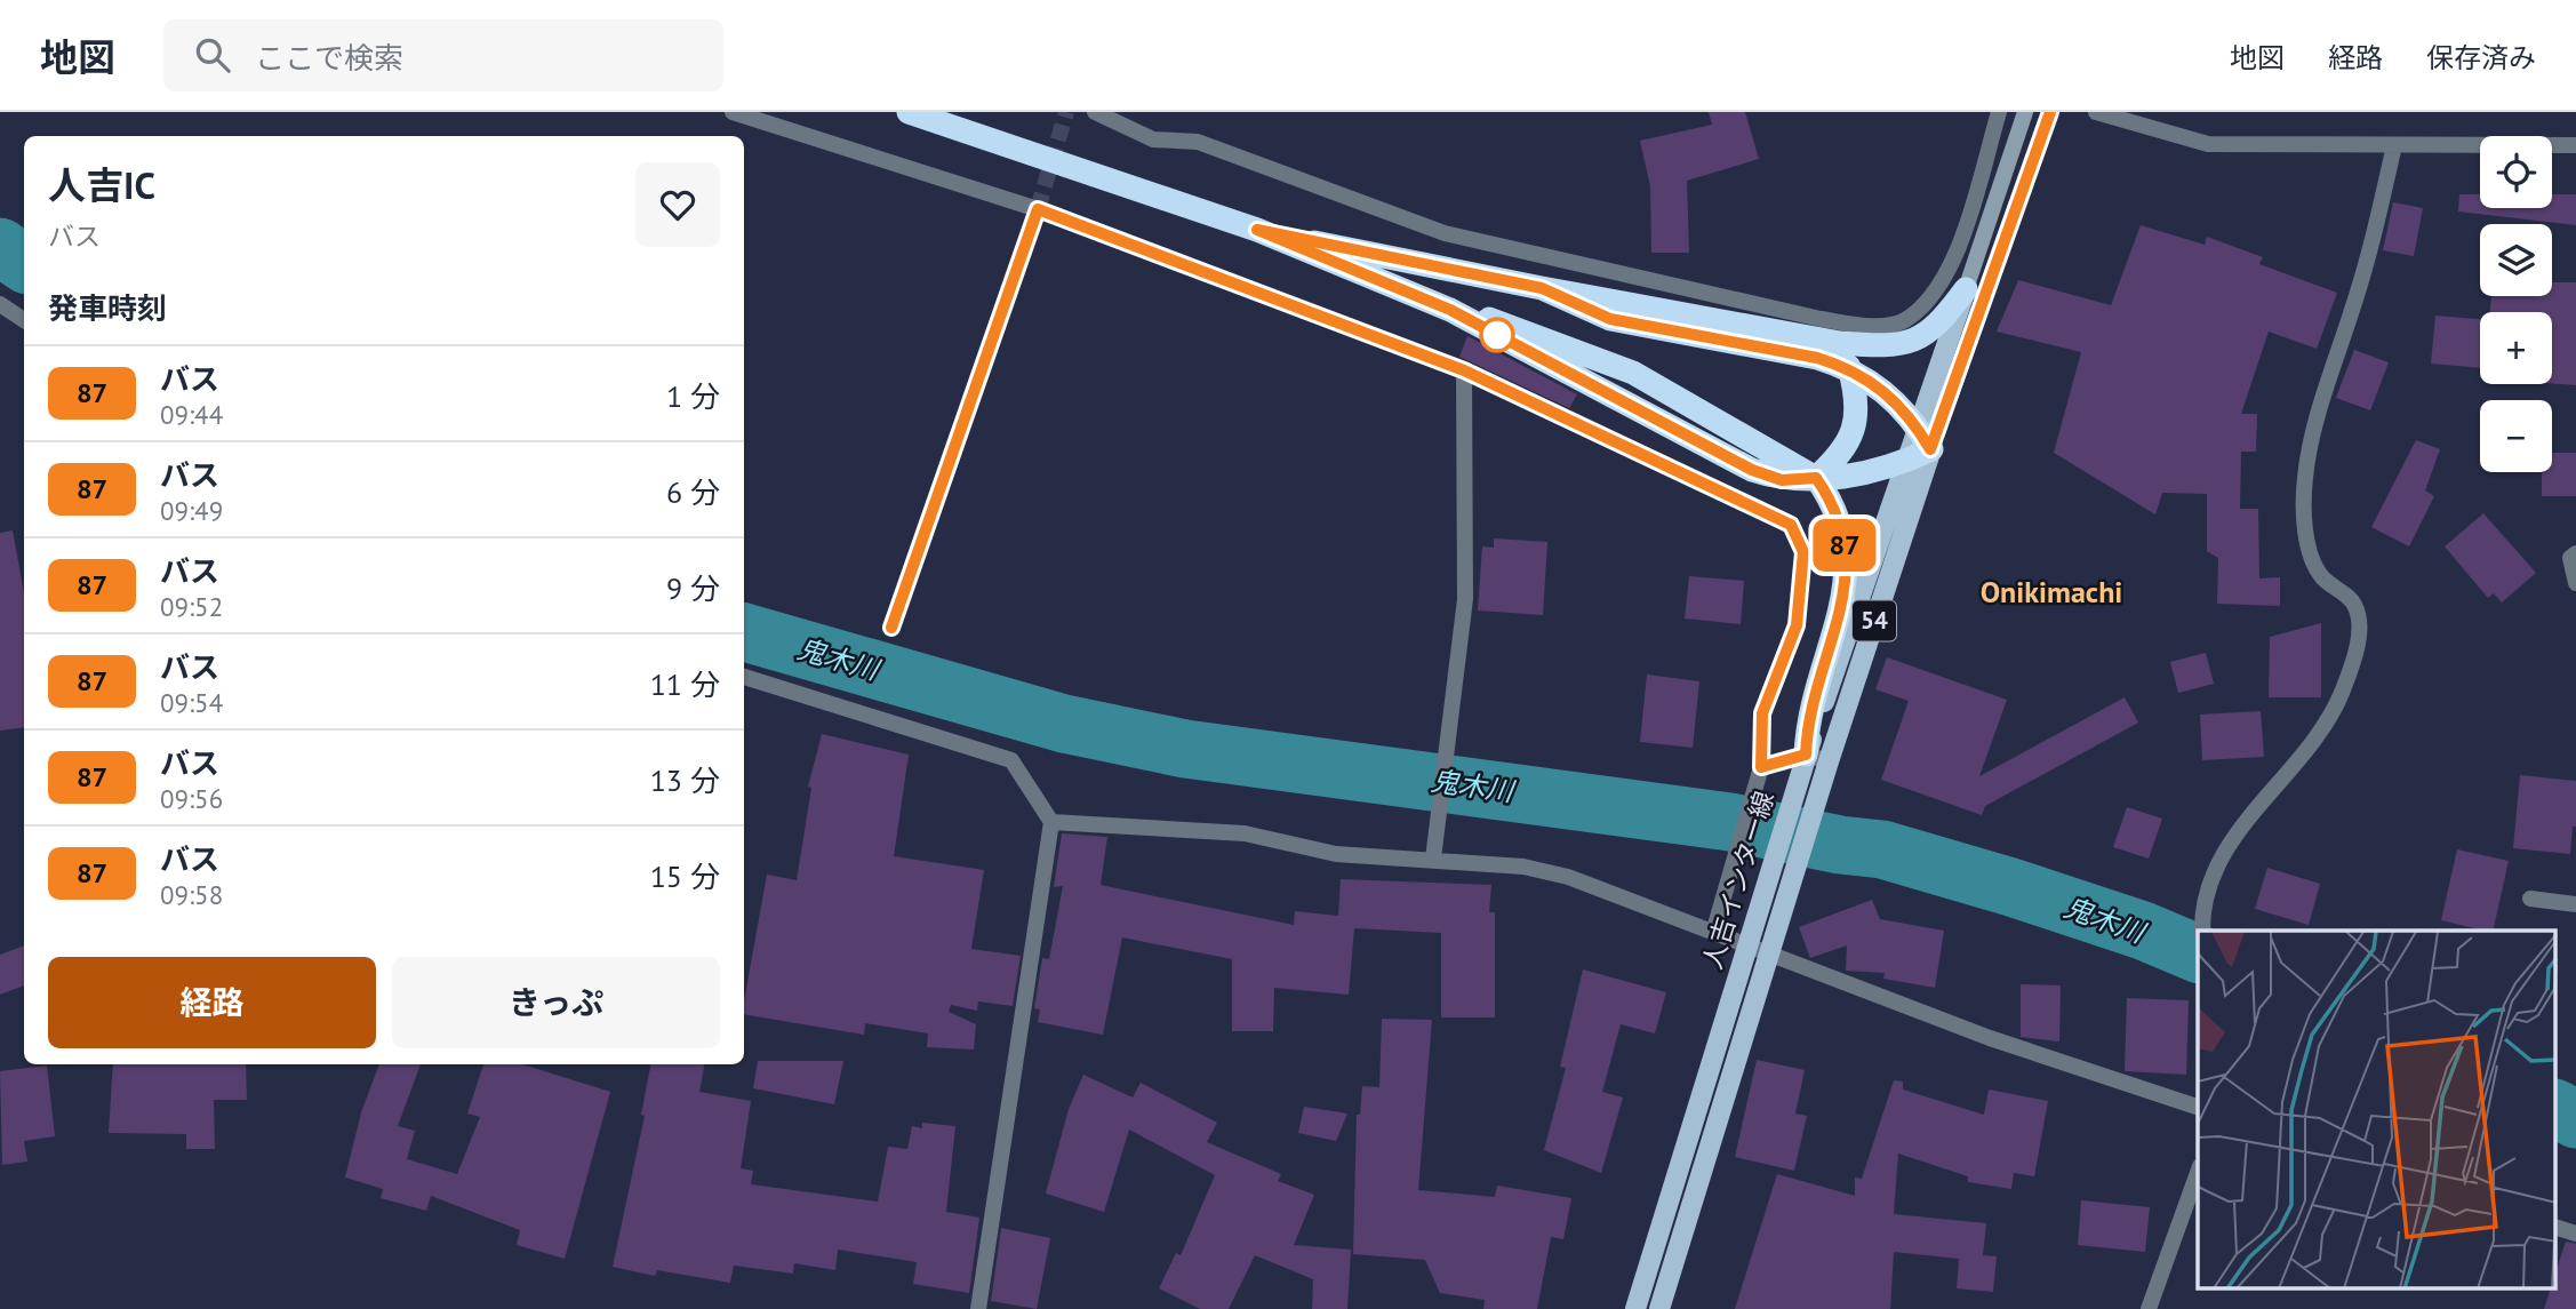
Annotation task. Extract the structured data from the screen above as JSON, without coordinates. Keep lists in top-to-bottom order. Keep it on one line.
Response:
{"streets":{"main road":["54","人吉インター線"]},"districts":["Onikimachi"],"water":["鬼木川"],"lines":["bus line 87"],"page":{"header":"地図","search":"ここで検索","nav":["地図","経路","保存済み"],"on_map":"87","map_buttons":["+","−"],"heading":[["人吉IC","バス"],"発車時刻"],"list":[{"mark":"87","name":"バス","note":"09:44","value":"1 分"},{"mark":"87","name":"バス","note":"09:49","value":"6 分"},{"mark":"87","name":"バス","note":"09:52","value":"9 分"},{"mark":"87","name":"バス","note":"09:54","value":"11 分"},{"mark":"87","name":"バス","note":"09:56","value":"13 分"},{"mark":"87","name":"バス","note":"09:58","value":"15 分"}],"buttons":["経路","きっぷ"]}}
